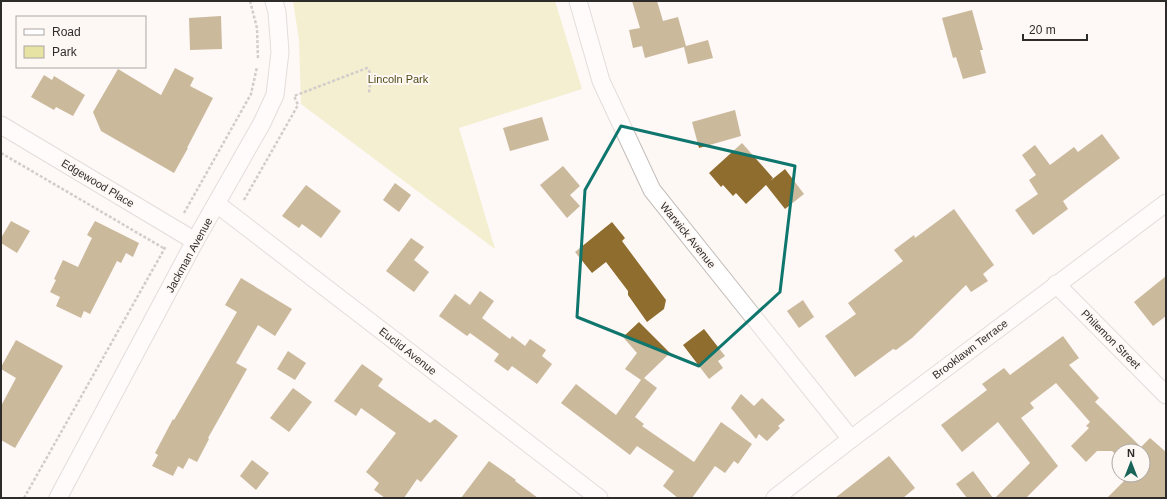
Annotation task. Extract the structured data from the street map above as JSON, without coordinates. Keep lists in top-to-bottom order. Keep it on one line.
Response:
{"streets":{"street":["Edgewood Place","Warwick Avenue","Jackman Avenue","Philemon Street","Brooklawn Terrace","Euclid Avenue"]},"crossings":[["Edgewood Place","Jackman Avenue"],["Warwick Avenue","Brooklawn Terrace"],["Jackman Avenue","Euclid Avenue"],["Philemon Street","Brooklawn Terrace"]],"parks":["Lincoln Park"],"legend":["Road","Park"],"scale_bar":"20 m","north":"top"}
